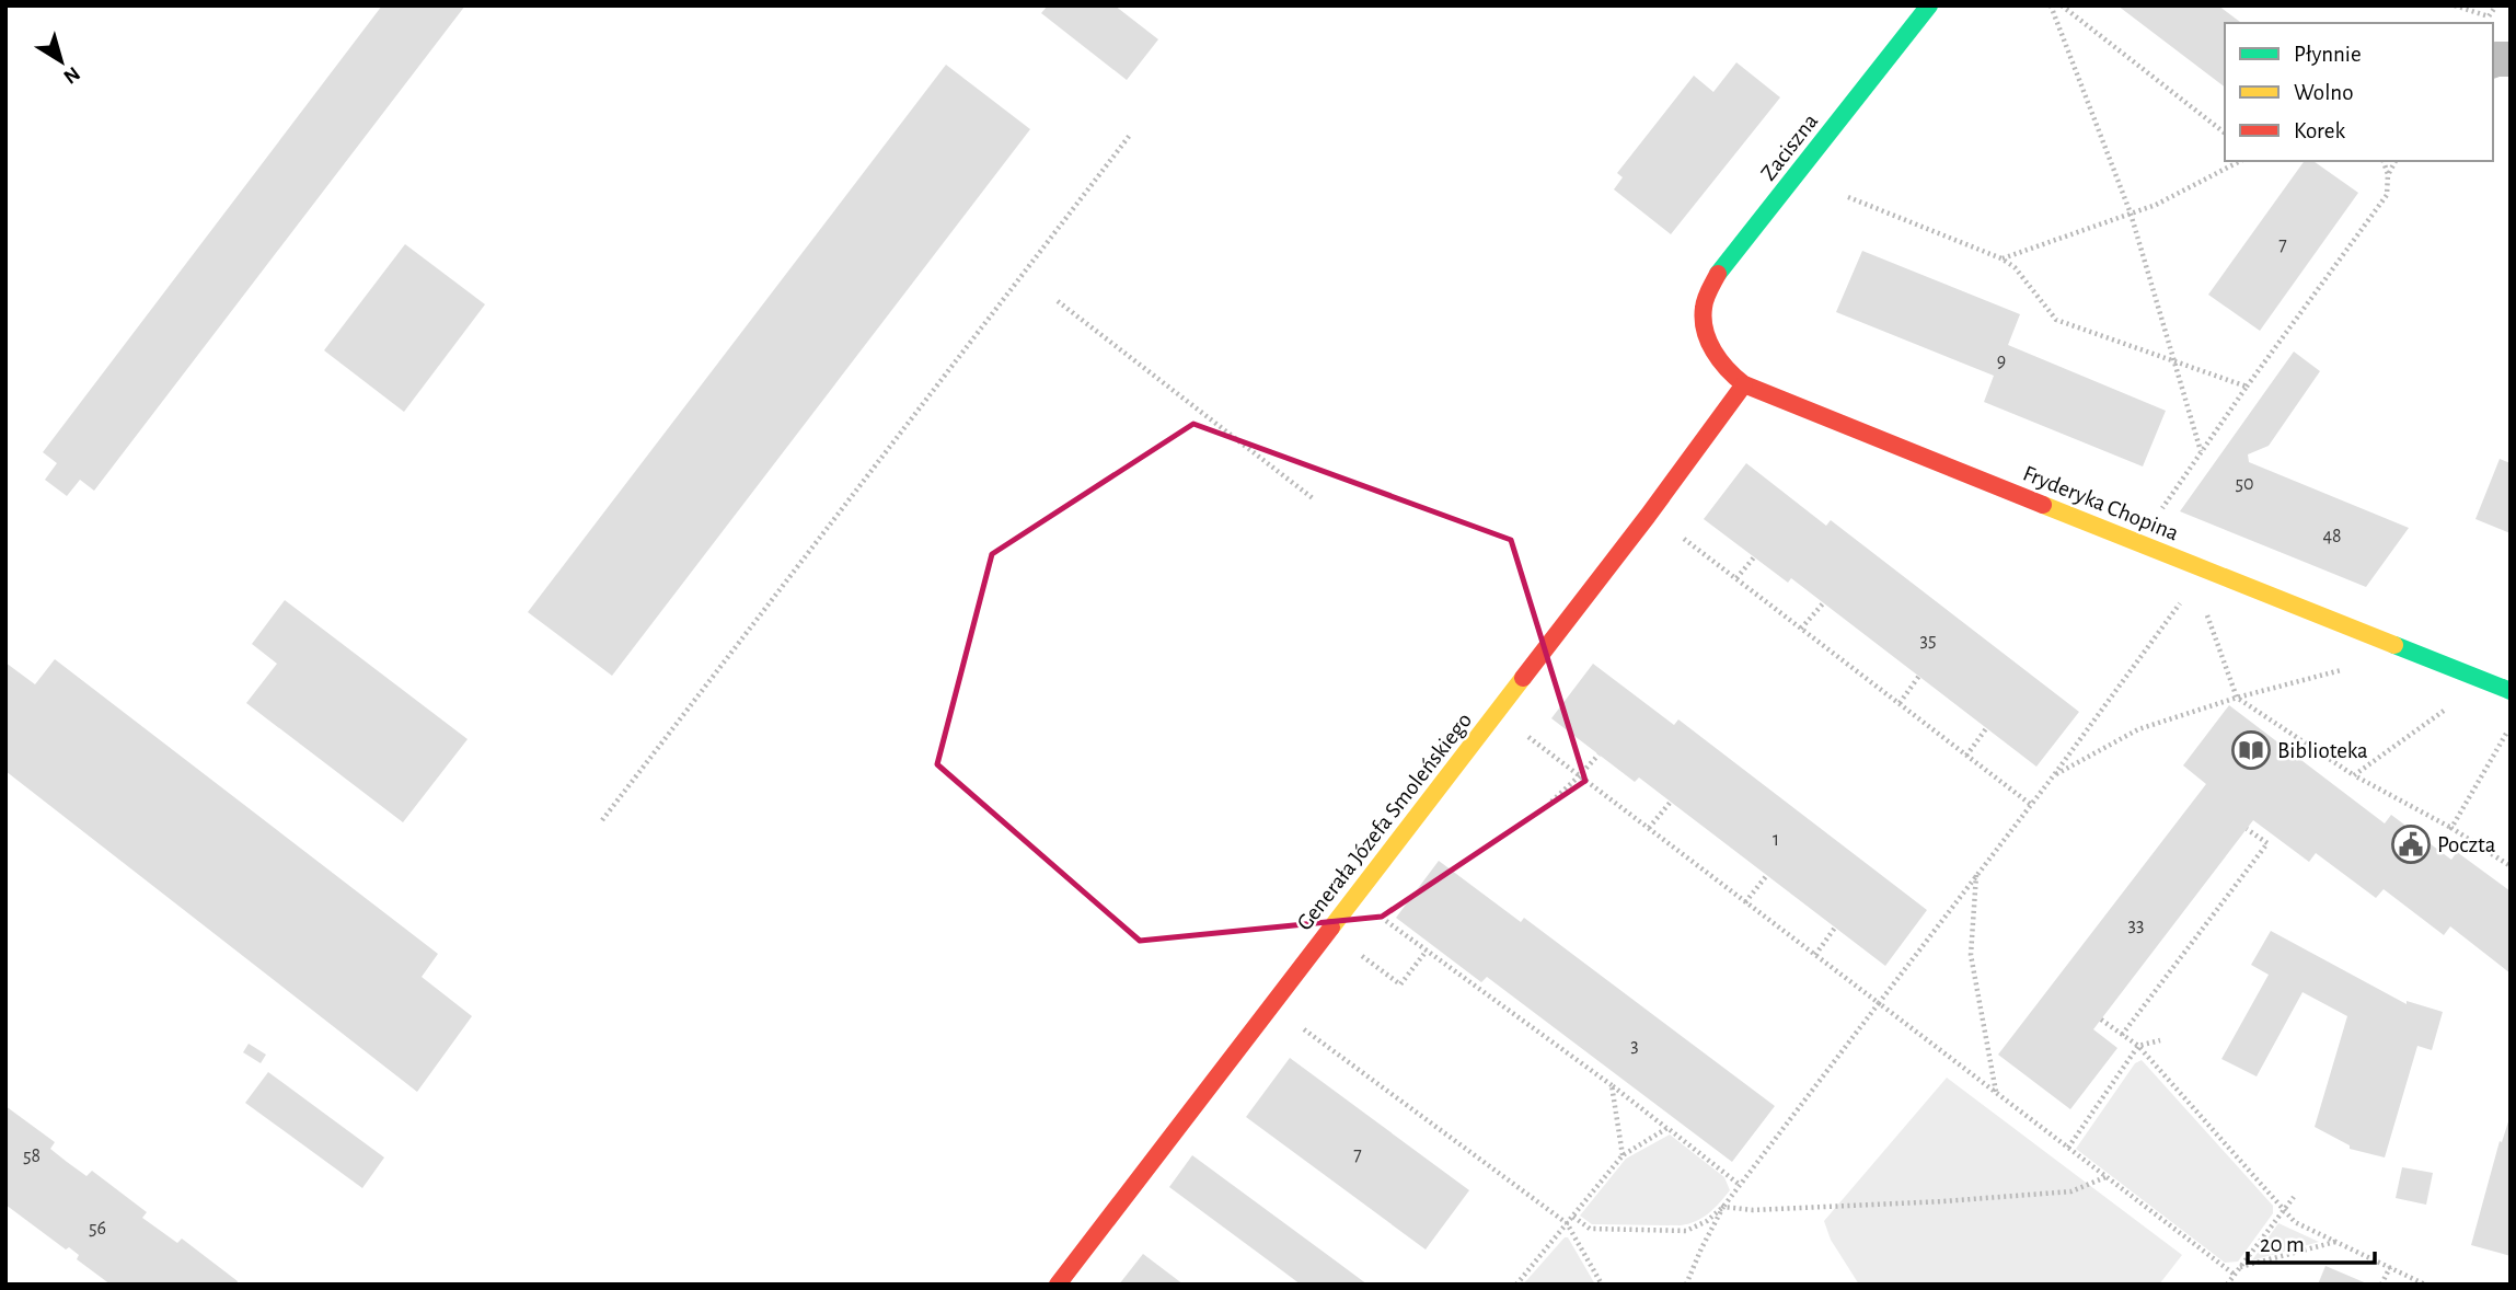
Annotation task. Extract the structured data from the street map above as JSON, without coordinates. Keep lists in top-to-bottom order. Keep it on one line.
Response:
{"streets":{"street":["Zaciszna","Fryderyka Chopina","Generała Józefa Smoleńskiego"]},"crossings":[["Zaciszna","Fryderyka Chopina"],["Fryderyka Chopina","Generała Józefa Smoleńskiego"]],"places":{"library":["Biblioteka"],"public building":["Poczta"]},"house_numbers":["7","9","50","48","35","1","33","3","7","58","56"],"legend":["Płynnie","Wolno","Korek"],"scale_bar":"20 m","north":"bottom right"}
